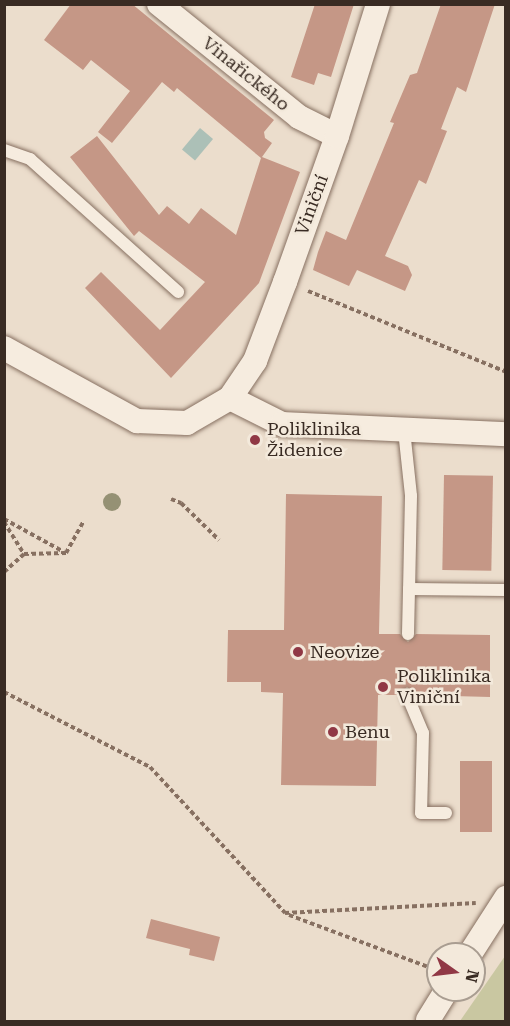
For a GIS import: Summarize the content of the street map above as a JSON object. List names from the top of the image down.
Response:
{
  "streets": {
    "street": ["Vinařického", "Viniční"]
  },
  "crossings": [
    ["Vinařického", "Viniční"]
  ],
  "places": [
    "Poliklinika Židenice",
    "Neovize",
    "Poliklinika Viniční",
    "Benu"
  ],
  "north": "right"
}
